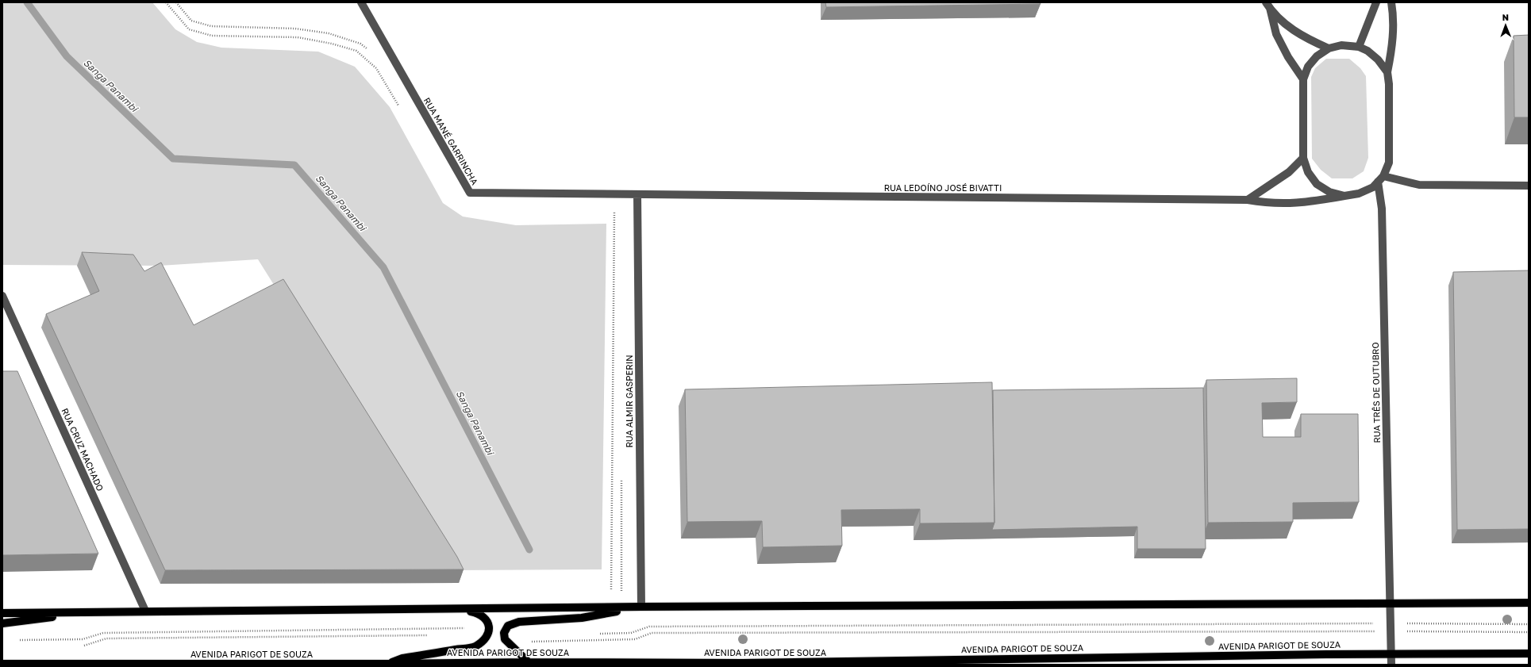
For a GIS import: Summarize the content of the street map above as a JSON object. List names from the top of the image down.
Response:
{
  "streets": {
    "main road": ["AVENIDA PARIGOT DE SOUZA"],
    "street": [
      "RUA MANÉ GARRINCHA",
      "RUA LEDOÍNO JOSÉ BIVATTI",
      "RUA TRÊS DE OUTUBRO",
      "RUA ALMIR GASPERIN",
      "RUA CRUZ MACHADO"
    ]
  },
  "crossings": [
    ["RUA MANÉ GARRINCHA", "RUA LEDOÍNO JOSÉ BIVATTI"],
    ["RUA MANÉ GARRINCHA", "RUA ALMIR GASPERIN"],
    ["RUA LEDOÍNO JOSÉ BIVATTI", "RUA TRÊS DE OUTUBRO"],
    ["RUA LEDOÍNO JOSÉ BIVATTI", "RUA ALMIR GASPERIN"],
    ["RUA TRÊS DE OUTUBRO", "AVENIDA PARIGOT DE SOUZA"]
  ],
  "water": ["Sanga Panambi"],
  "north": "top"
}
